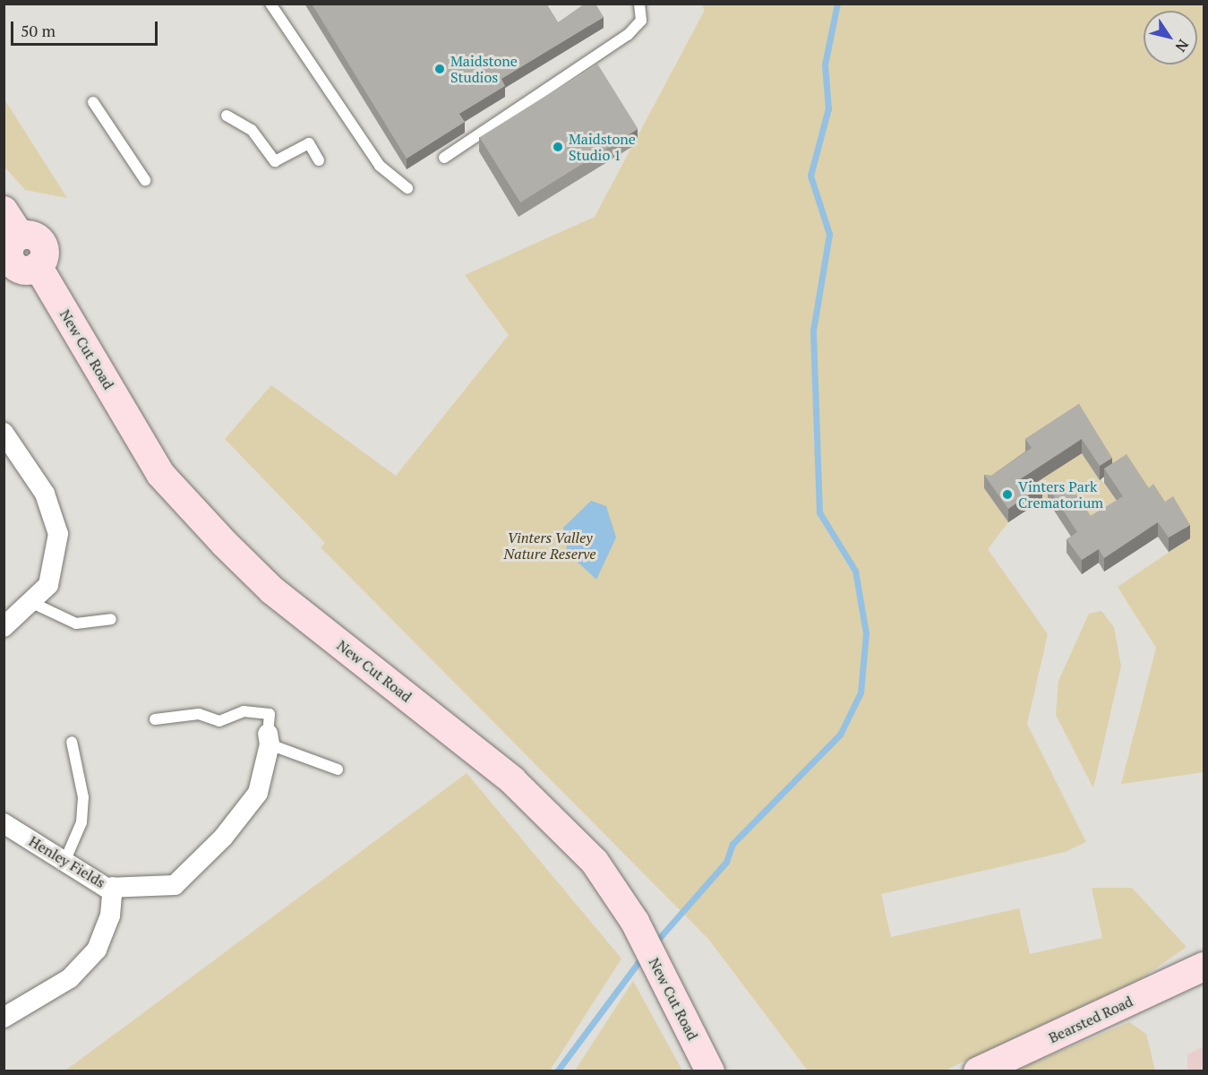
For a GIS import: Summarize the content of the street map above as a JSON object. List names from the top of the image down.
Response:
{
  "streets": {
    "street": ["New Cut Road", "Henley Fields", "Bearsted Road"]
  },
  "parks": ["Vinters Valley Nature Reserve"],
  "places": ["Maidstone Studios", "Maidstone Studio 1", "Vinters Park Crematorium"],
  "scale_bar": "50 m",
  "north": "bottom right"
}
